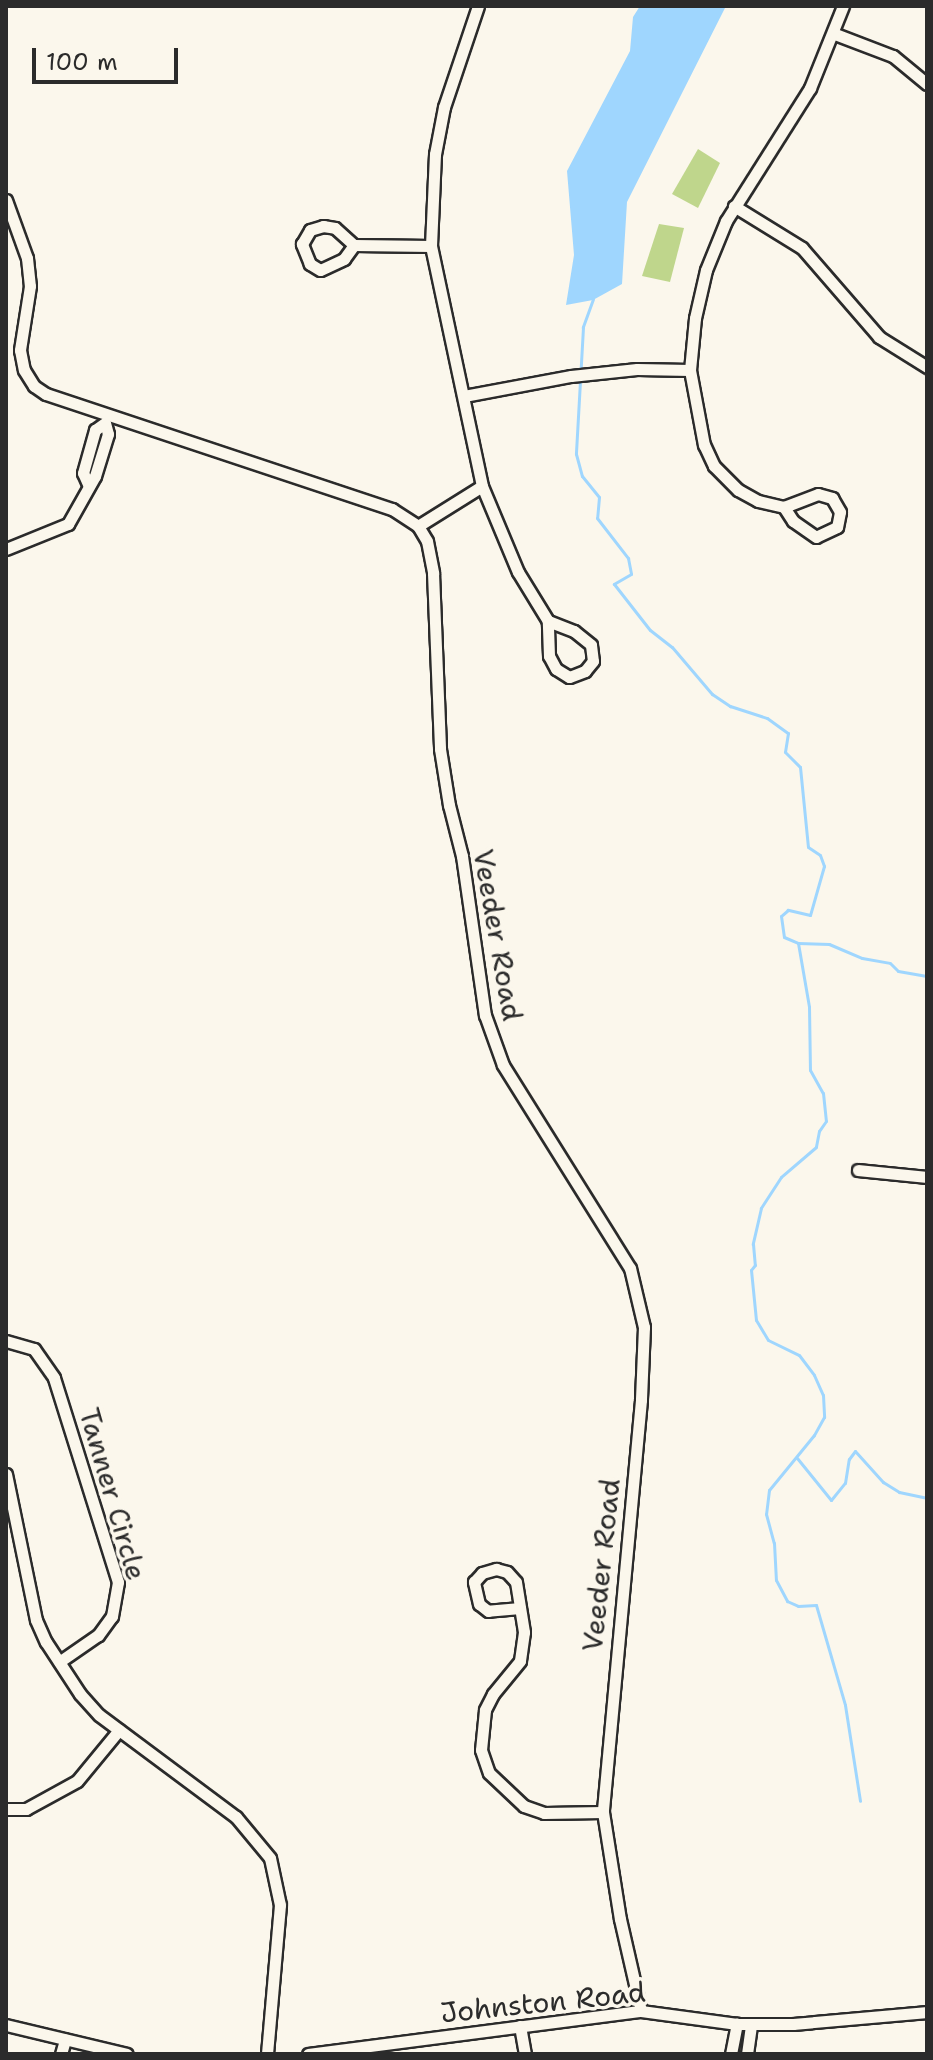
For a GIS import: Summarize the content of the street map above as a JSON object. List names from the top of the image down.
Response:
{
  "streets": {
    "street": ["Veeder Road", "Tanner Circle", "Johnston Road"]
  },
  "crossings": [
    ["Veeder Road", "Johnston Road"]
  ],
  "scale_bar": "100 m"
}
